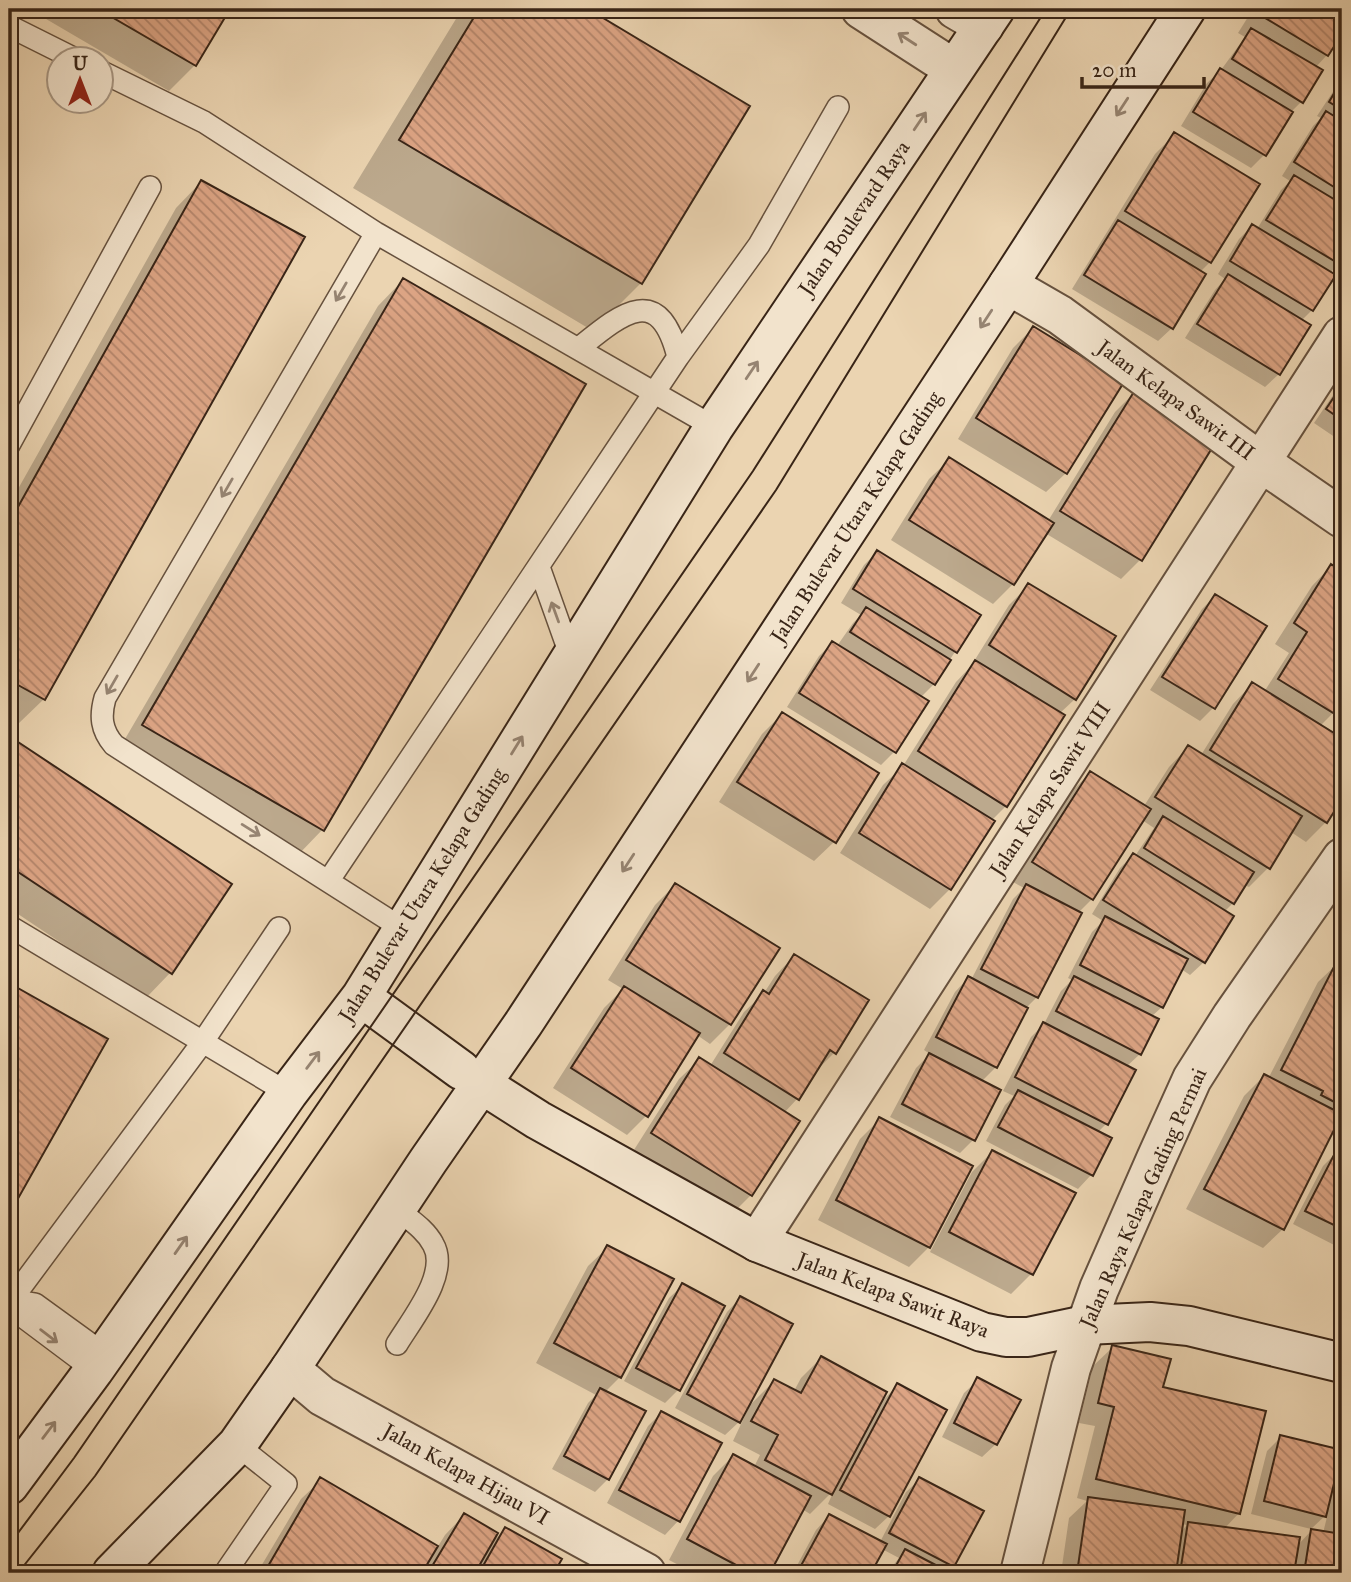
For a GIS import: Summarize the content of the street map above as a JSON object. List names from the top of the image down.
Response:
{
  "streets": {
    "main road": [
      "Jalan Boulevard Raya",
      "Jalan Kelapa Sawit III",
      "Jalan Bulevar Utara Kelapa Gading",
      "Jalan Kelapa Sawit VIII",
      "Jalan Raya Kelapa Gading Permai",
      "Jalan Kelapa Sawit Raya",
      "Jalan Kelapa Hijau VI"
    ]
  },
  "crossings": [
    ["Jalan Boulevard Raya", "Jalan Bulevar Utara Kelapa Gading"],
    ["Jalan Kelapa Sawit III", "Jalan Bulevar Utara Kelapa Gading"],
    ["Jalan Kelapa Sawit III", "Jalan Kelapa Sawit VIII"],
    ["Jalan Bulevar Utara Kelapa Gading", "Jalan Kelapa Sawit Raya"],
    ["Jalan Bulevar Utara Kelapa Gading", "Jalan Kelapa Hijau VI"],
    ["Jalan Kelapa Sawit VIII", "Jalan Kelapa Sawit Raya"],
    ["Jalan Raya Kelapa Gading Permai", "Jalan Kelapa Sawit Raya"]
  ],
  "one_way": ["Jalan Boulevard Raya"],
  "scale_bar": "20 m",
  "north": "top"
}
